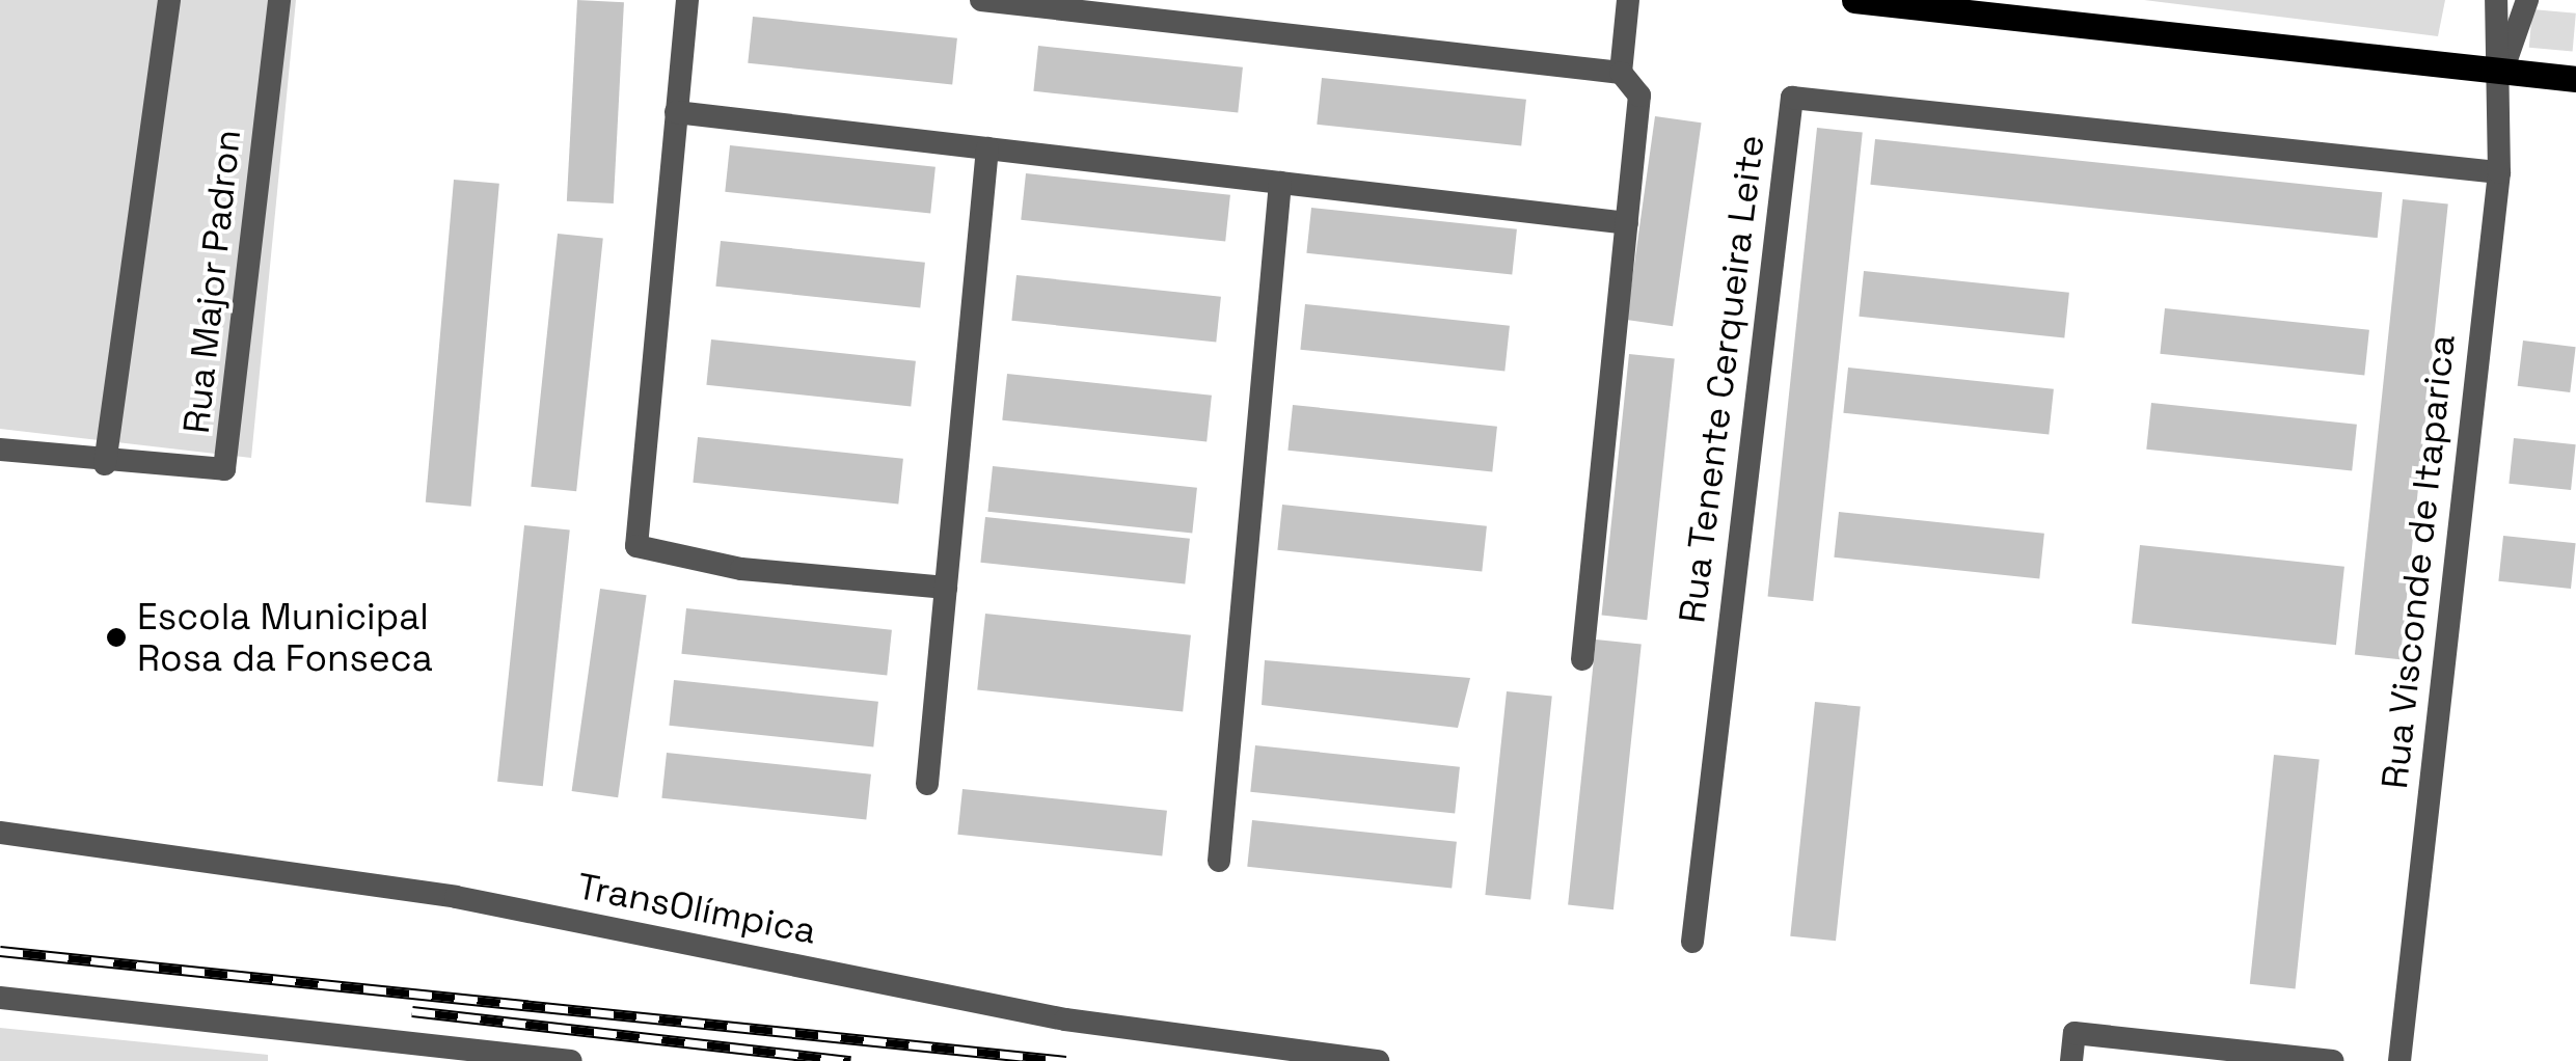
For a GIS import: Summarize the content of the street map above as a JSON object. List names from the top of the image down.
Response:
{
  "streets": {
    "street": [
      "Rua Major Padron",
      "Rua Tenente Cerqueira Leite",
      "Rua Visconde de Itaparica",
      "TransOlímpica"
    ]
  },
  "crossings": [
    ["Rua Tenente Cerqueira Leite", "Rua Visconde de Itaparica"]
  ],
  "places": ["Escola Municipal Rosa da Fonseca"]
}
